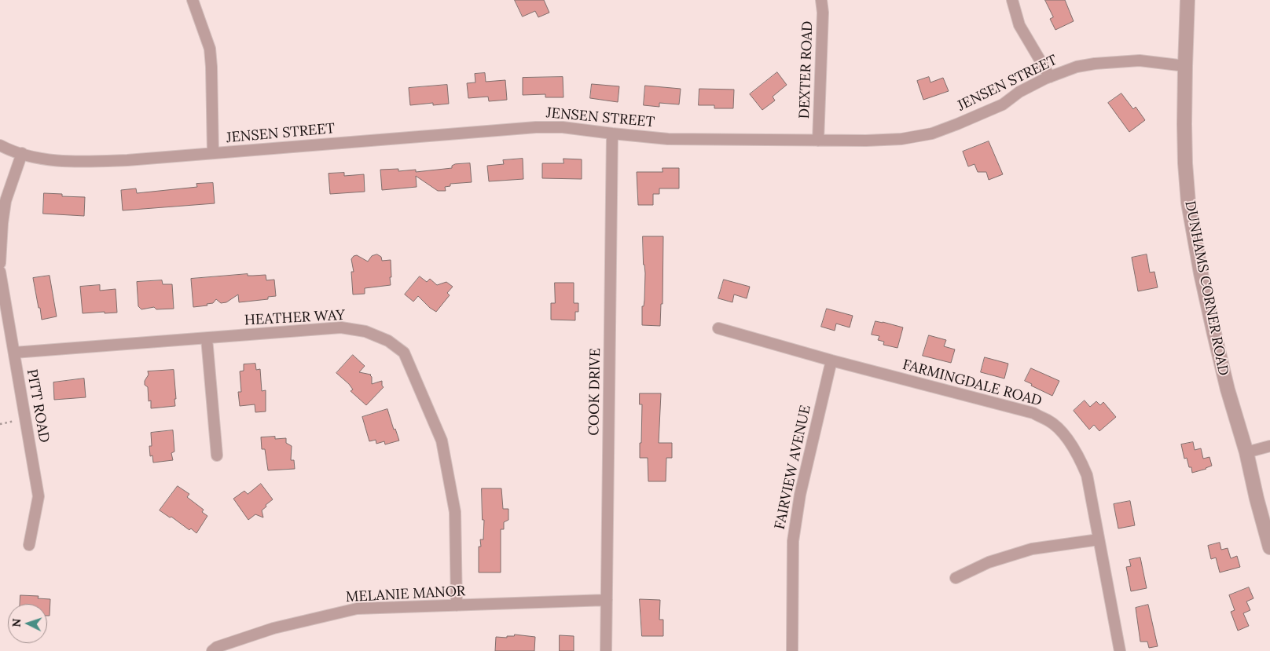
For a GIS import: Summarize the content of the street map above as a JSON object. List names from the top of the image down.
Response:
{
  "streets": {
    "street": [
      "DEXTER ROAD",
      "JENSEN STREET",
      "DUNHAMS CORNER ROAD",
      "HEATHER WAY",
      "FARMINGDALE ROAD",
      "COOK DRIVE",
      "PITT ROAD",
      "FAIRVIEW AVENUE",
      "MELANIE MANOR"
    ]
  },
  "crossings": [
    ["DEXTER ROAD", "JENSEN STREET"],
    ["JENSEN STREET", "DUNHAMS CORNER ROAD"],
    ["JENSEN STREET", "COOK DRIVE"],
    ["HEATHER WAY", "PITT ROAD"],
    ["HEATHER WAY", "MELANIE MANOR"],
    ["FARMINGDALE ROAD", "FAIRVIEW AVENUE"],
    ["COOK DRIVE", "MELANIE MANOR"]
  ],
  "north": "left"
}
